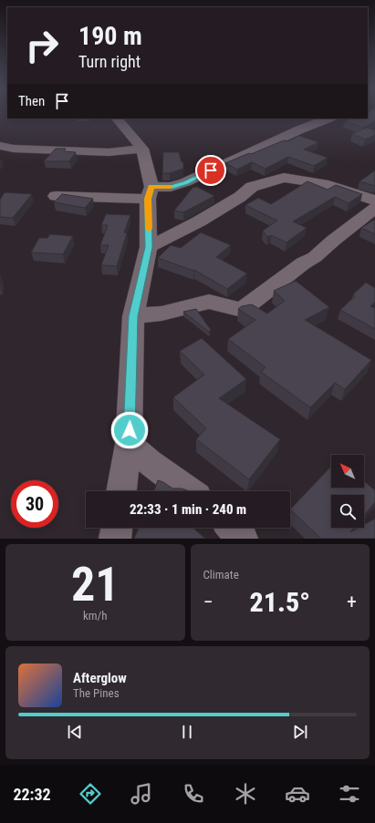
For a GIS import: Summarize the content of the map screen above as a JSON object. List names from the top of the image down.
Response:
{
  "north": "top left",
  "page": {
    "turn": ["190 m", "Turn right"],
    "then": "Then",
    "limit": "30",
    "trip": "22:33 · 1 min · 240 m",
    "tile": [
      ["21", "km/h"],
      "Climate"
    ],
    "heat": ["−", "21.5°", "+"],
    "song": ["Afterglow", "The Pines"],
    "tabs": "22:32"
  }
}
